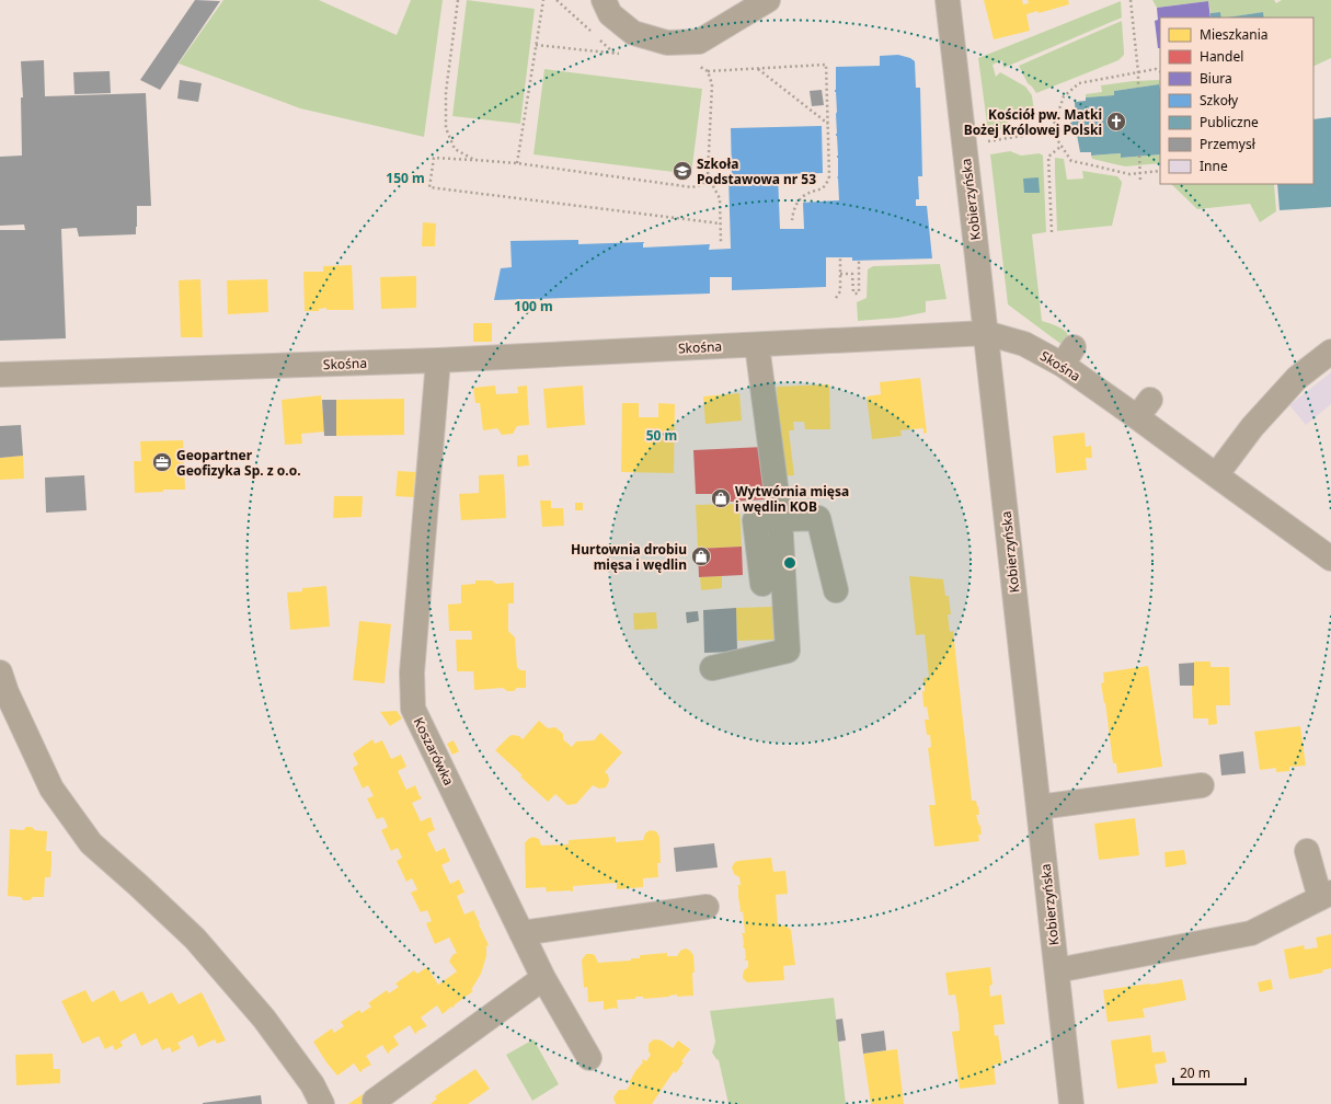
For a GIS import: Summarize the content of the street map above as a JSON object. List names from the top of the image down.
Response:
{
  "streets": {
    "street": ["Kobierzyńska", "Skośna", "Koszarówka"]
  },
  "crossings": [
    ["Kobierzyńska", "Skośna"],
    ["Skośna", "Koszarówka"]
  ],
  "places": {
    "church": ["Kościół pw. Matki Bożej Królowej Polski"],
    "school or university": ["Szkoła Podstawowa nr 53"],
    "office": ["Geopartner Geofizyka Sp. z o.o."],
    "shop": ["Wytwórnia mięsa i wędlin KOB", "Hurtownia drobiu mięsa i wędlin"]
  },
  "legend": [
    "Mieszkania",
    "Handel",
    "Biura",
    "Szkoły",
    "Publiczne",
    "Przemysł",
    "Inne"
  ],
  "scale_bar": "20 m",
  "rings": ["150 m", "100 m", "50 m"]
}
